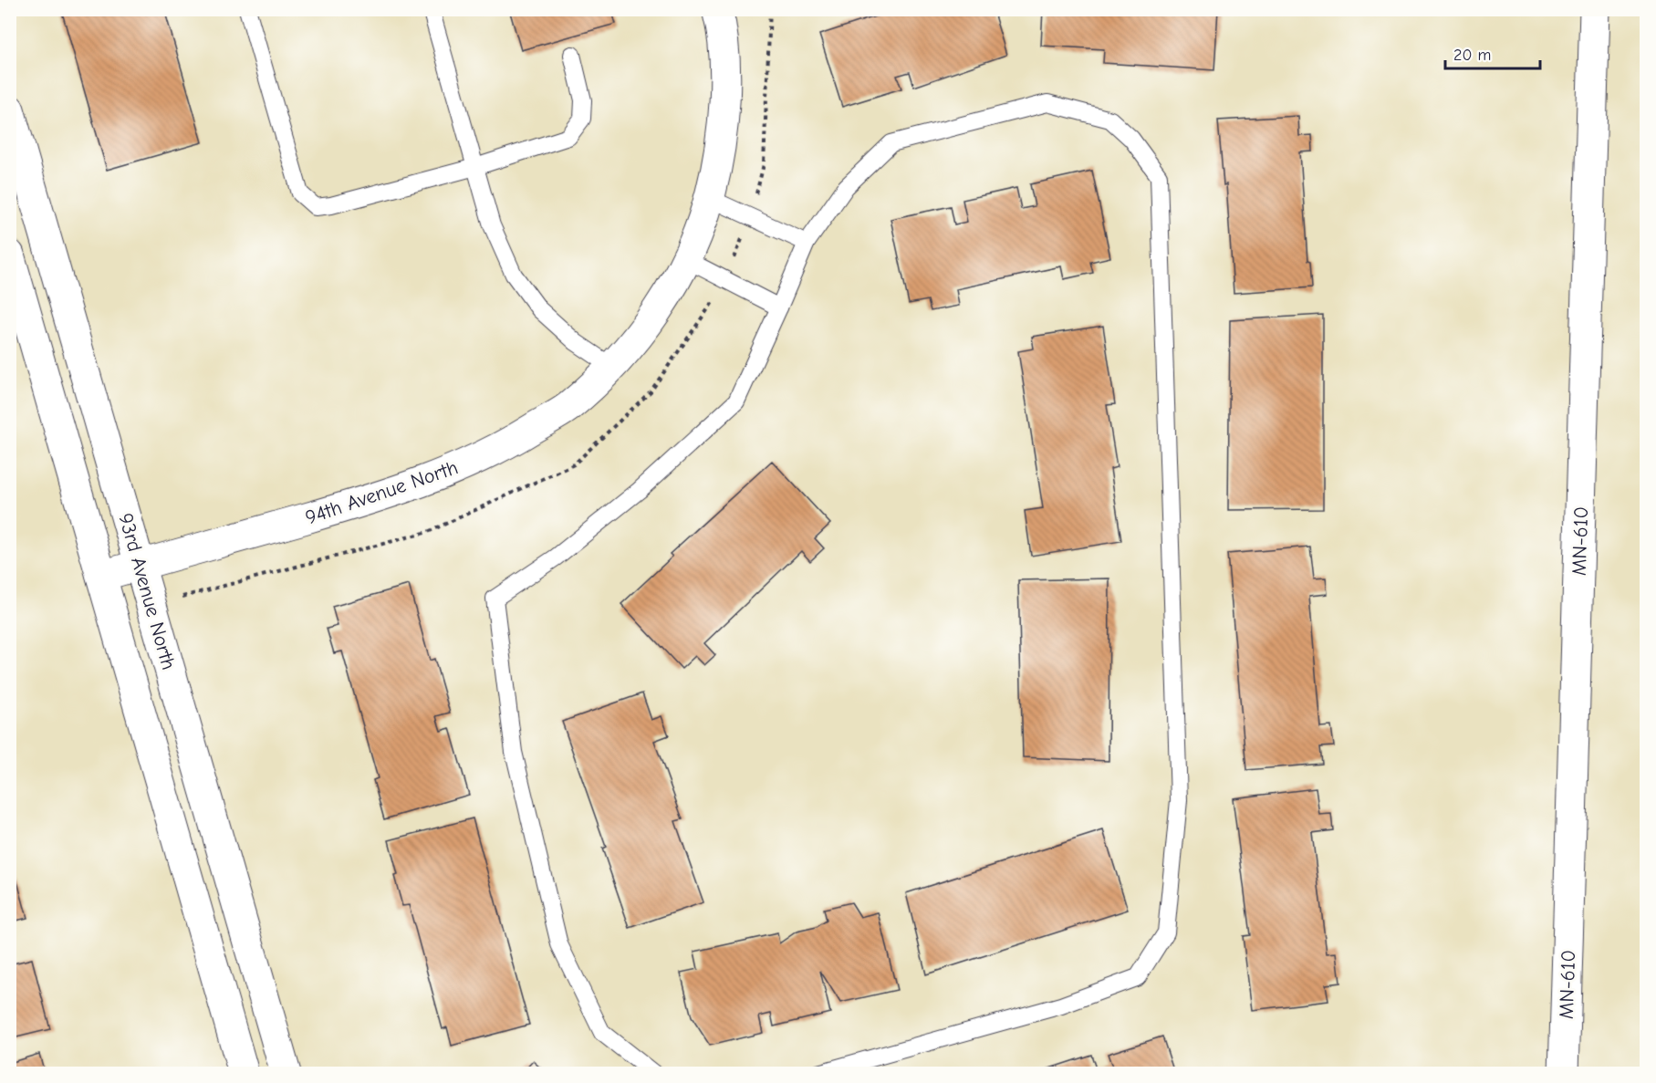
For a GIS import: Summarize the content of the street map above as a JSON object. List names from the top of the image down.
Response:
{
  "streets": {
    "main road": ["94th Avenue North", "MN-610", "93rd Avenue North"]
  },
  "crossings": [
    ["94th Avenue North", "93rd Avenue North"]
  ],
  "scale_bar": "20 m"
}
